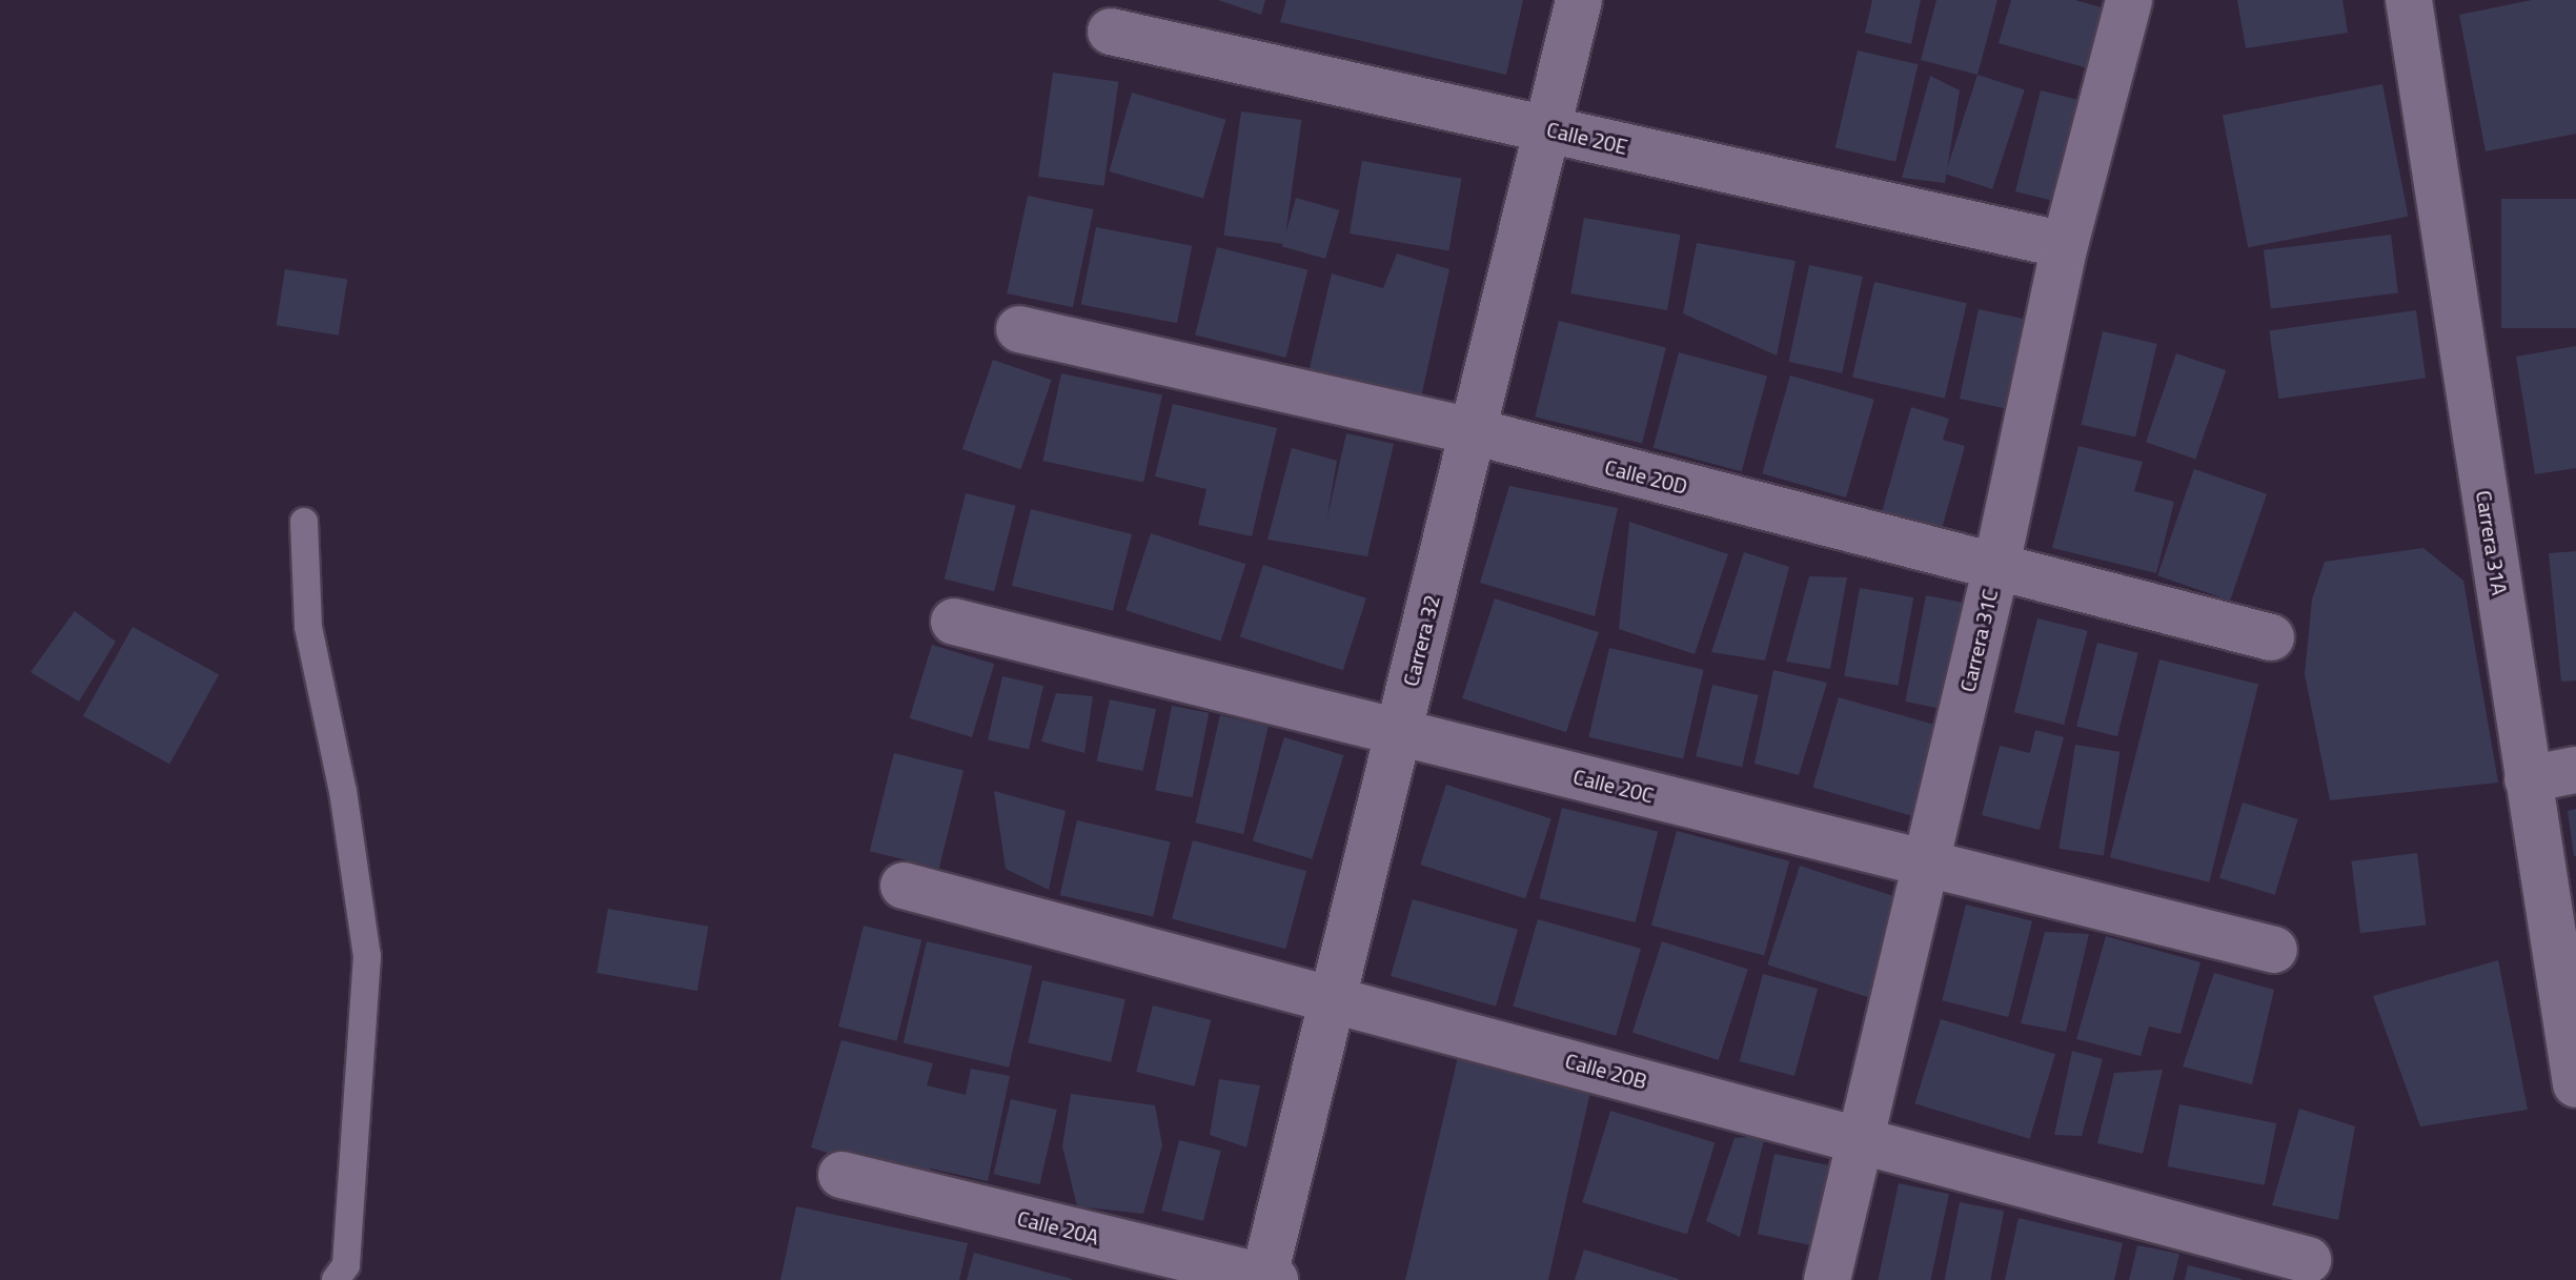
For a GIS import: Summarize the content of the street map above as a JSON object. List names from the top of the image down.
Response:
{
  "streets": {
    "street": [
      "Calle 20E",
      "Calle 20D",
      "Carrera 31A",
      "Carrera 32",
      "Carrera 31C",
      "Calle 20C",
      "Calle 20B",
      "Calle 20A"
    ]
  },
  "crossings": [
    ["Calle 20E", "Carrera 32"],
    ["Calle 20E", "Carrera 31C"],
    ["Calle 20D", "Carrera 32"],
    ["Calle 20D", "Carrera 31C"],
    ["Carrera 32", "Calle 20C"],
    ["Carrera 32", "Calle 20B"],
    ["Carrera 32", "Calle 20A"],
    ["Carrera 31C", "Calle 20C"],
    ["Carrera 31C", "Calle 20B"]
  ]
}
